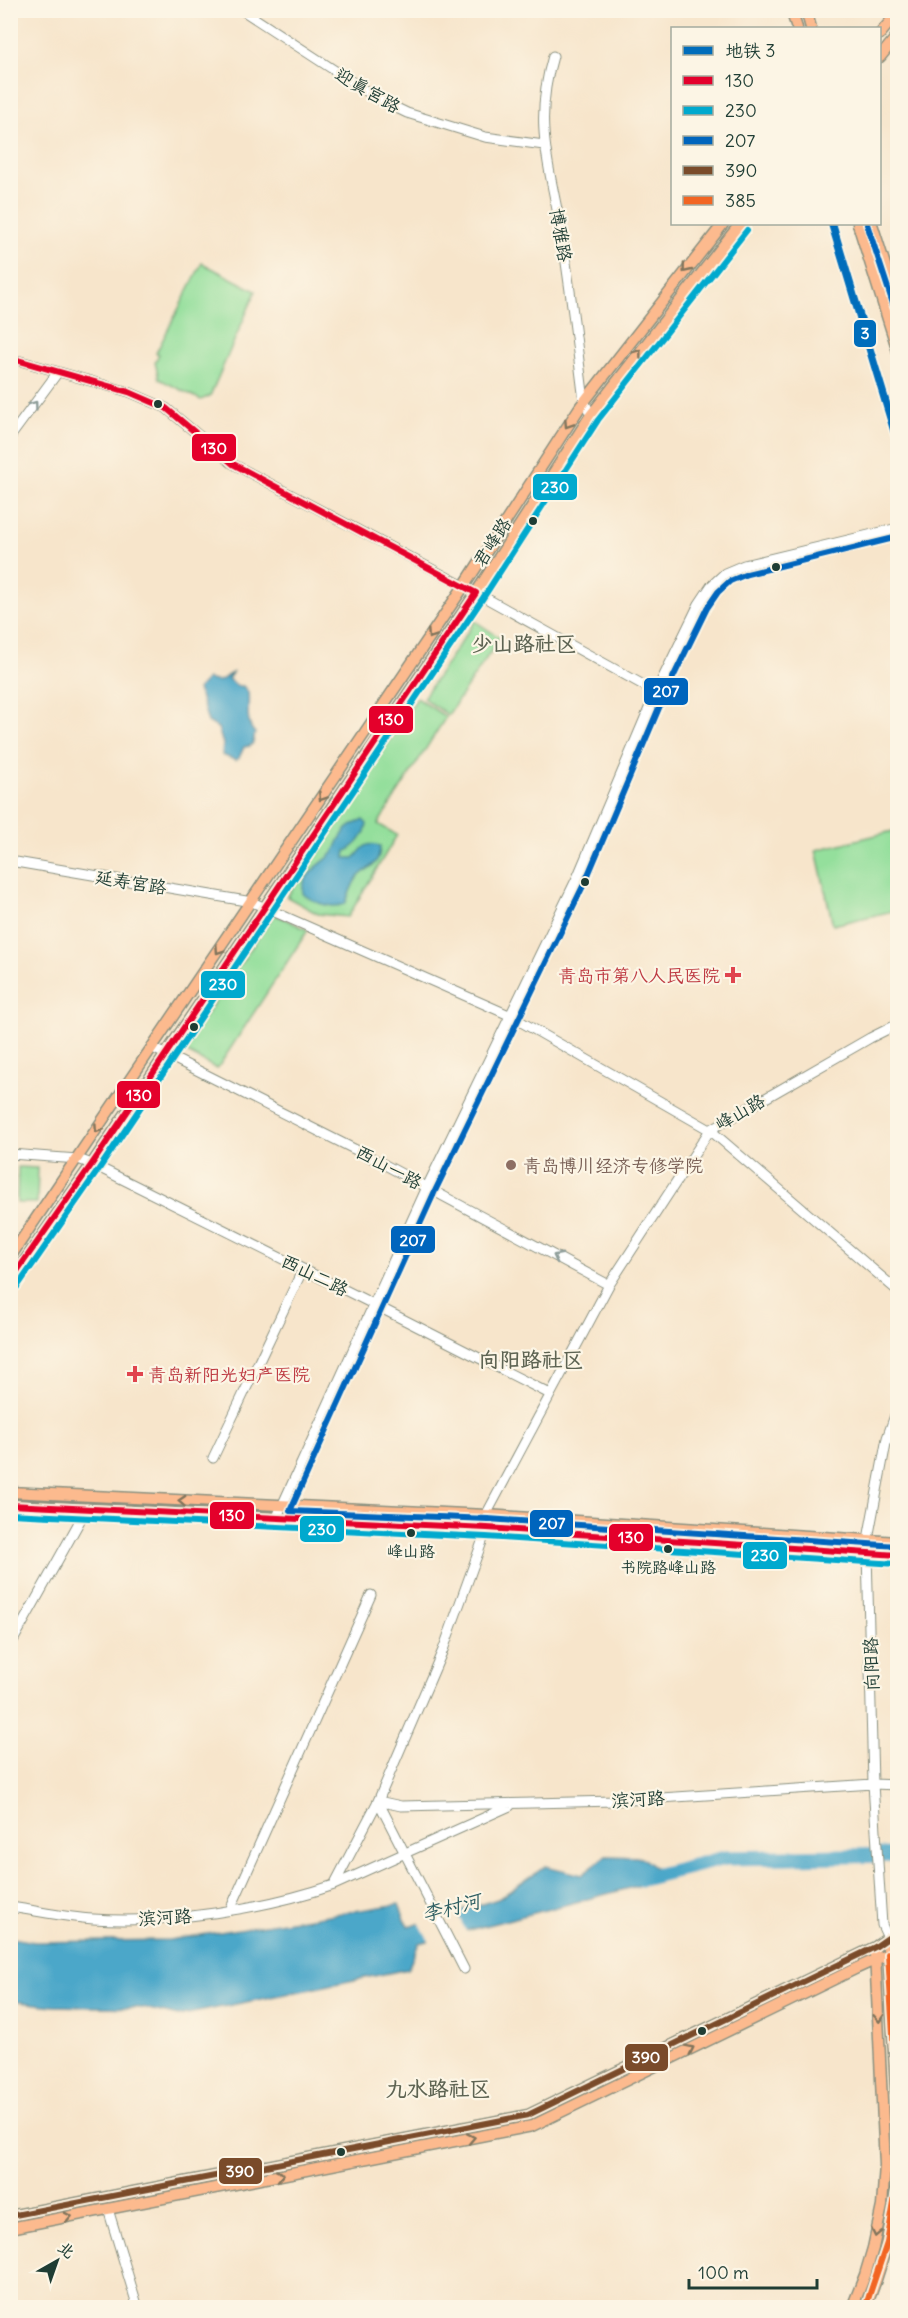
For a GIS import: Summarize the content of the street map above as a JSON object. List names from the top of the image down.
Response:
{
  "streets": {
    "main road": ["君峰路", "向阳路"],
    "street": [
      "迎真宫路",
      "博雅路",
      "延寿宫路",
      "峰山路",
      "西山一路",
      "西山二路",
      "滨河路"
    ]
  },
  "crossings": [
    ["迎真宫路", "博雅路"],
    ["博雅路", "君峰路"],
    ["君峰路", "延寿宫路"],
    ["君峰路", "西山一路"],
    ["君峰路", "西山二路"],
    ["延寿宫路", "峰山路"],
    ["峰山路", "西山一路"],
    ["峰山路", "西山二路"],
    ["向阳路", "滨河路"]
  ],
  "one_way": ["西山一路"],
  "districts": ["少山路社区", "向阳路社区", "九水路社区"],
  "water": ["李村河"],
  "places": {
    "health": ["青岛市第八人民医院", "青岛新阳光妇产医院"],
    "other": ["青岛博川经济专修学院", "峰山路", "书院路峰山路"]
  },
  "lines": [
    "metro line 3",
    "transit line 207",
    "transit line 230",
    "transit line 130",
    "transit line 390",
    "transit line 385"
  ],
  "legend": [
    "地铁 3",
    "130",
    "230",
    "207",
    "390",
    "385"
  ],
  "scale_bar": "100 m",
  "north": "top right"
}
